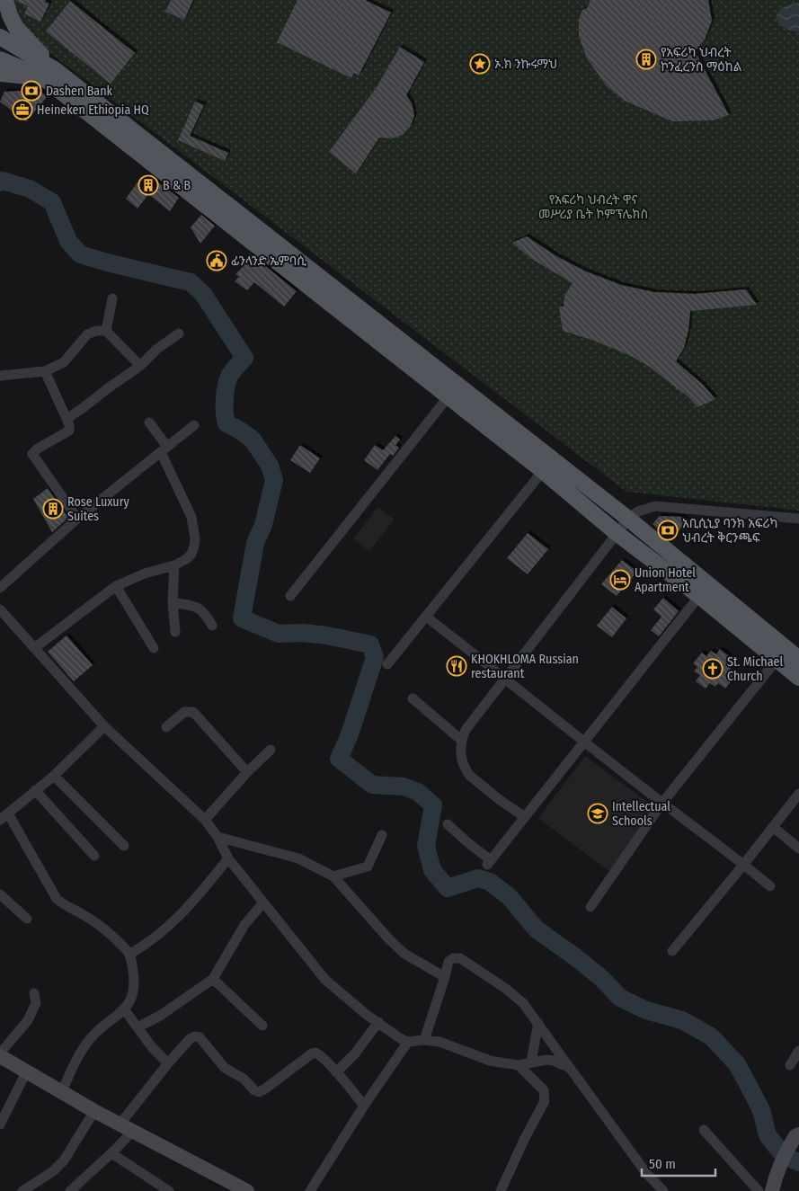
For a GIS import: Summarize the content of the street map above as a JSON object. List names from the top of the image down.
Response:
{
  "parks": ["የአፍሪካ ህብረት ዋና መሥሪያ ቤት ኮምፕሌክስ"],
  "places": {
    "building": ["የአፍሪካ ህብረት ኮንፈረንስ ማዕከል", "B & B", "Rose Luxury Suites"],
    "place": ["ኦ.ክ ንኩሩማህ"],
    "bank": ["Dashen Bank", "አቢሲኒያ ባንክ አፍሪካ ህብረት ቅርንጫፍ"],
    "office": ["Heineken Ethiopia HQ"],
    "public building": ["ፊንላንድ ኤምባሲ"],
    "hotel": ["Union Hotel Apartment"],
    "restaurant": ["KHOKHLOMA Russian restaurant"],
    "church": ["St. Michael Church"],
    "school or university": ["Intellectual Schools"]
  },
  "scale_bar": "50 m"
}
